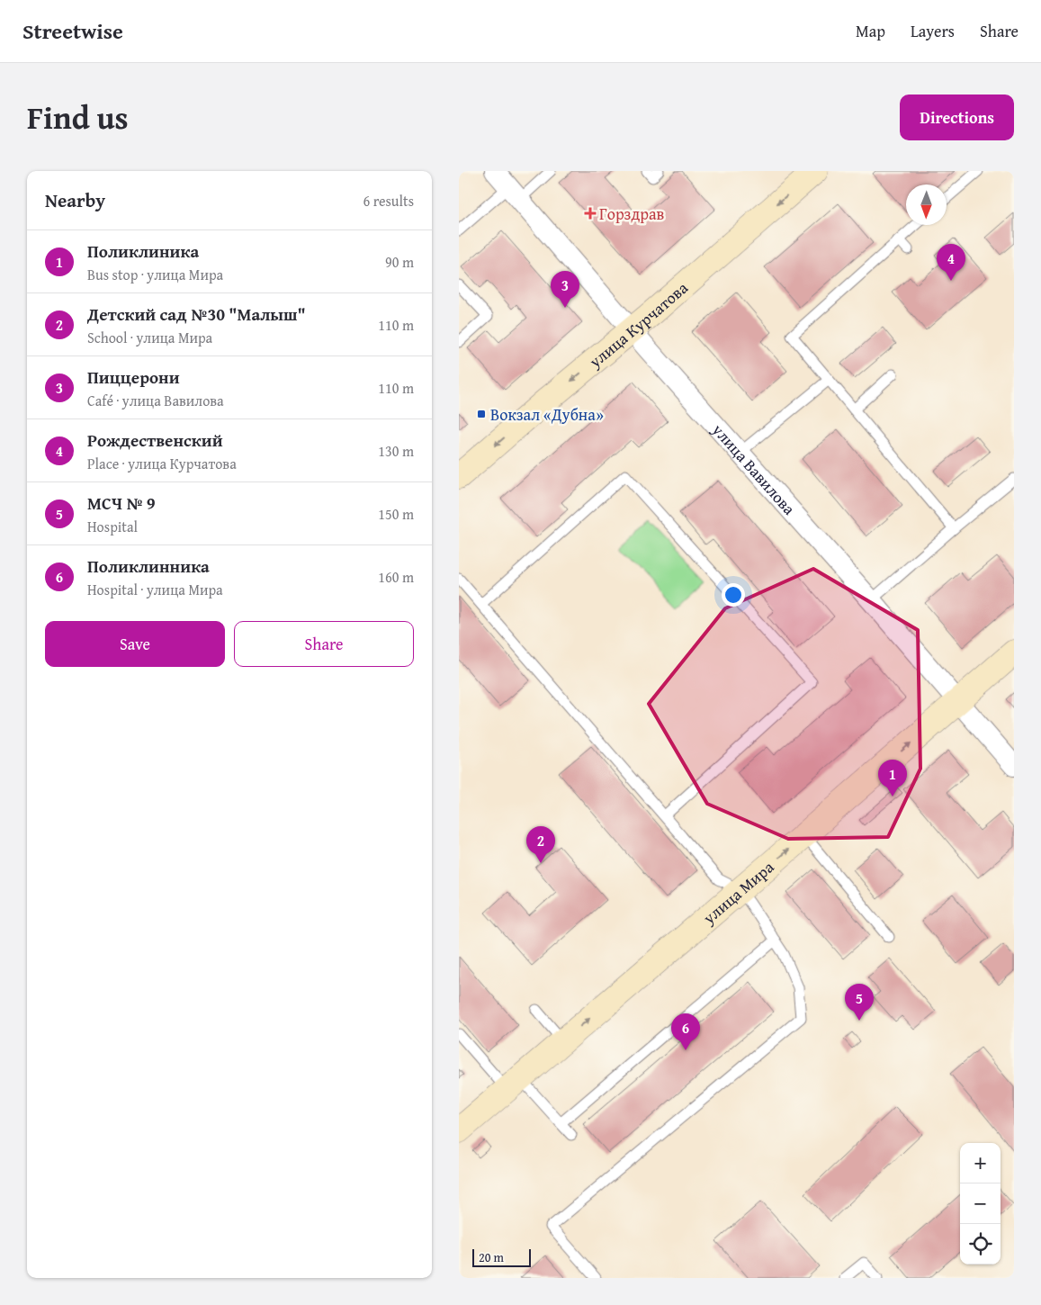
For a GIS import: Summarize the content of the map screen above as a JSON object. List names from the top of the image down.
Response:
{
  "streets": {
    "main road": ["улица Курчатова", "улица Мира"],
    "street": ["улица Вавилова"]
  },
  "crossings": [
    ["улица Курчатова", "улица Вавилова"],
    ["улица Вавилова", "улица Мира"]
  ],
  "one_way": ["улица Курчатова", "улица Мира"],
  "places": {
    "health": ["Горздрав"],
    "transit": ["Вокзал «Дубна»"]
  },
  "scale_bar": "20 m",
  "north": "bottom",
  "page": {
    "header": "Streetwise",
    "nav": ["Map", "Layers", "Share"],
    "title": "Find us",
    "buttons": [
      "Directions",
      ["Save", "Share"]
    ],
    "heading": ["Nearby", "6 results"],
    "list": [
      {
        "mark": "1",
        "name": "Поликлиника",
        "note": "Bus stop · улица Мира",
        "value": "90 m"
      },
      {
        "mark": "2",
        "name": "Детский сад №30 \"Малыш\"",
        "note": "School · улица Мира",
        "value": "110 m"
      },
      {
        "mark": "3",
        "name": "Пиццерони",
        "note": "Café · улица Вавилова",
        "value": "110 m"
      },
      {
        "mark": "4",
        "name": "Рождественский",
        "note": "Place · улица Курчатова",
        "value": "130 m"
      },
      {
        "mark": "5",
        "name": "МСЧ № 9",
        "note": "Hospital",
        "value": "150 m"
      },
      {
        "mark": "6",
        "name": "Поликлинника",
        "note": "Hospital · улица Мира",
        "value": "160 m"
      }
    ],
    "pins": [
      "4",
      "3",
      "1",
      "2",
      "5",
      "6"
    ],
    "map_buttons": ["+", "−"],
    "scale": "20 m"
  }
}
